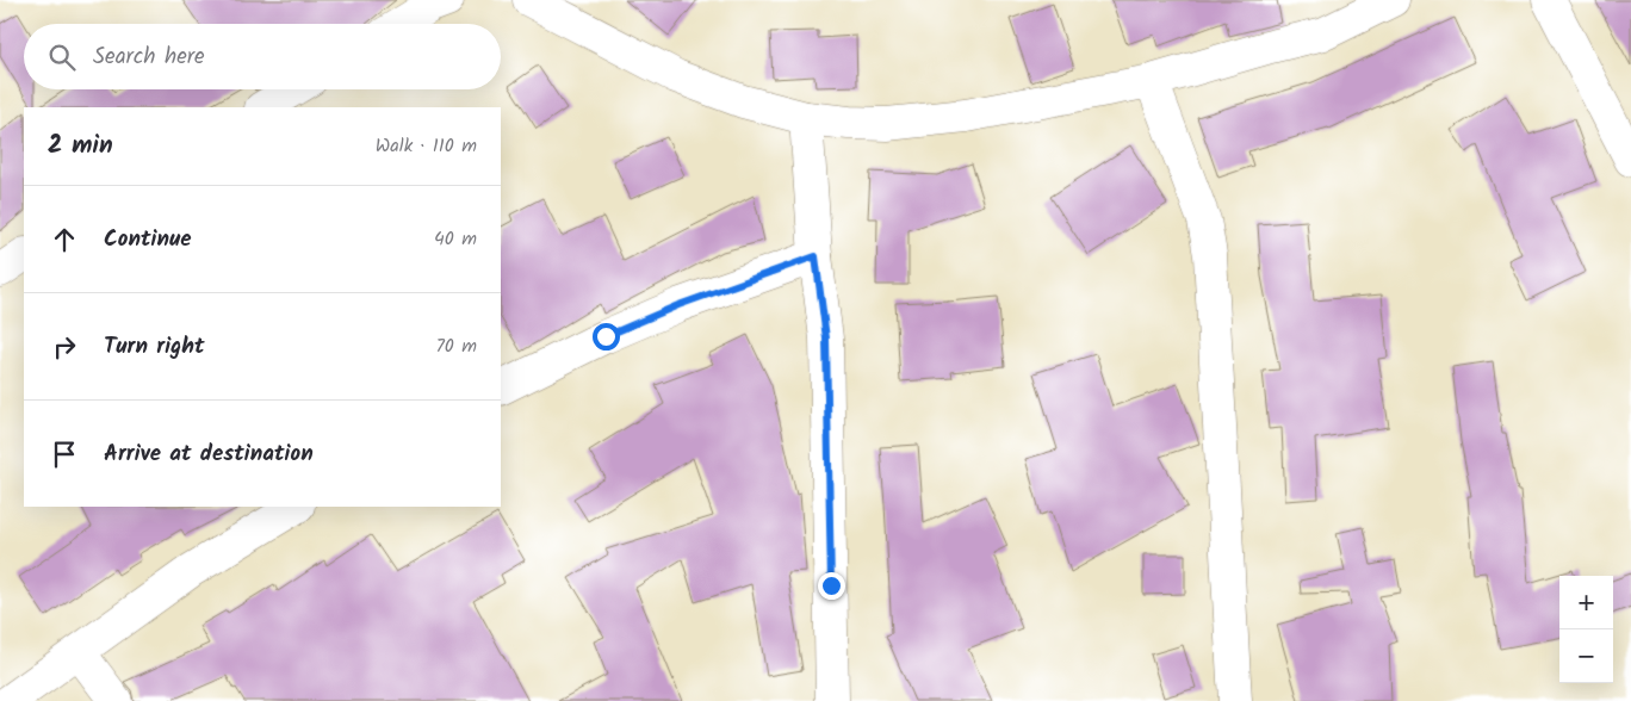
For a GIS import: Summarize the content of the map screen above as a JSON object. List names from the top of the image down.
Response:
{
  "page": {
    "search": "Search here",
    "heading": ["2 min", "Walk · 110 m"],
    "list": [
      ["Continue", "40 m"],
      ["Turn right", "70 m"],
      "Arrive at destination"
    ],
    "map_buttons": ["+", "−"]
  }
}
